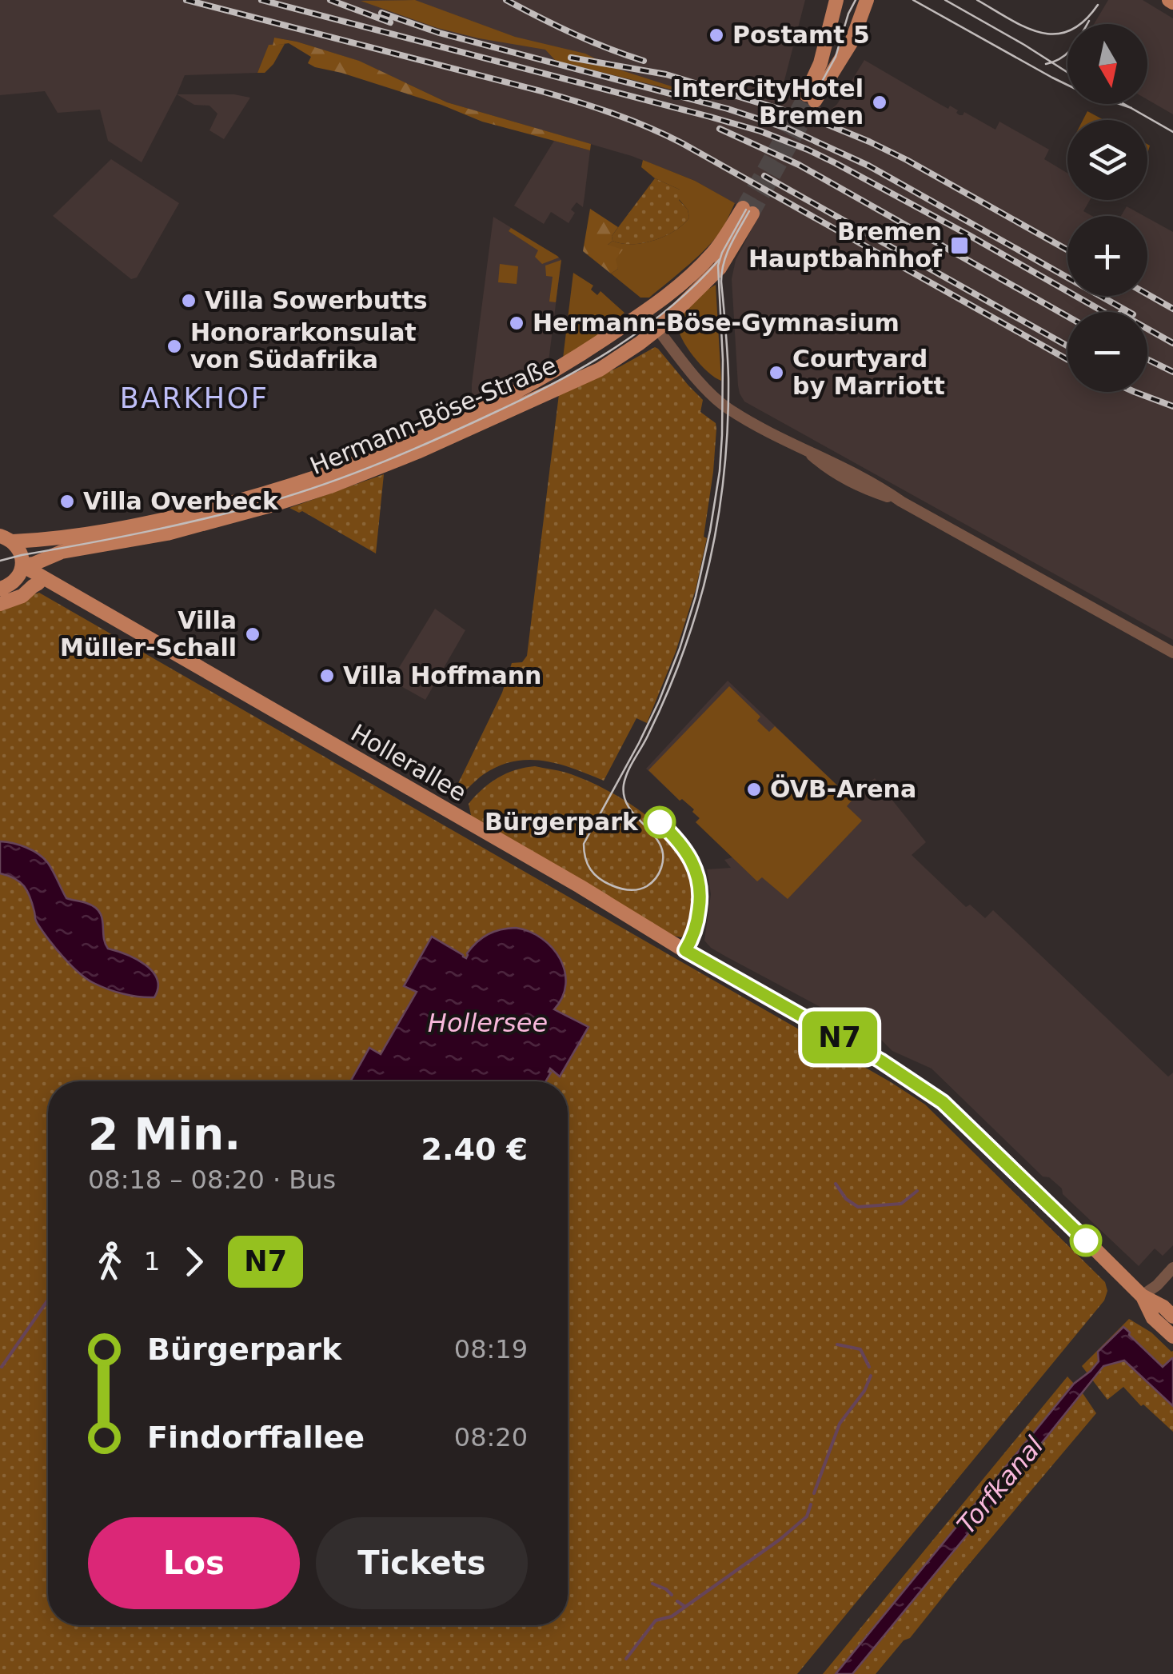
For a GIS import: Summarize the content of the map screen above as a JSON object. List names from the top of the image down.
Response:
{
  "streets": {
    "main road": ["Hermann-Böse-Straße", "Hollerallee"]
  },
  "crossings": [
    ["Hermann-Böse-Straße", "Hollerallee"]
  ],
  "districts": ["BARKHOF"],
  "water": ["Hollersee", "Torfkanal"],
  "places": {
    "other": [
      "Postamt 5",
      "InterCityHotel Bremen",
      "Villa Sowerbutts",
      "Hermann-Böse-Gymnasium",
      "Honorarkonsulat von Südafrika",
      "Courtyard by Marriott",
      "Villa Overbeck",
      "Villa Müller-Schall",
      "Villa Hoffmann",
      "ÖVB-Arena",
      "Bürgerpark"
    ],
    "transit": ["Bremen Hauptbahnhof"]
  },
  "lines": ["bus line N7"],
  "north": "bottom",
  "page": {
    "on_map": "N7",
    "map_buttons": ["+", "−"],
    "heading": ["2 Min.", "08:18 – 08:20 · Bus", "2.40 €"],
    "legs": ["1", "N7"],
    "list": [
      {
        "name": "Bürgerpark",
        "value": "08:19"
      },
      {
        "name": "Findorffallee",
        "value": "08:20"
      }
    ],
    "buttons": ["Los", "Tickets"]
  }
}
